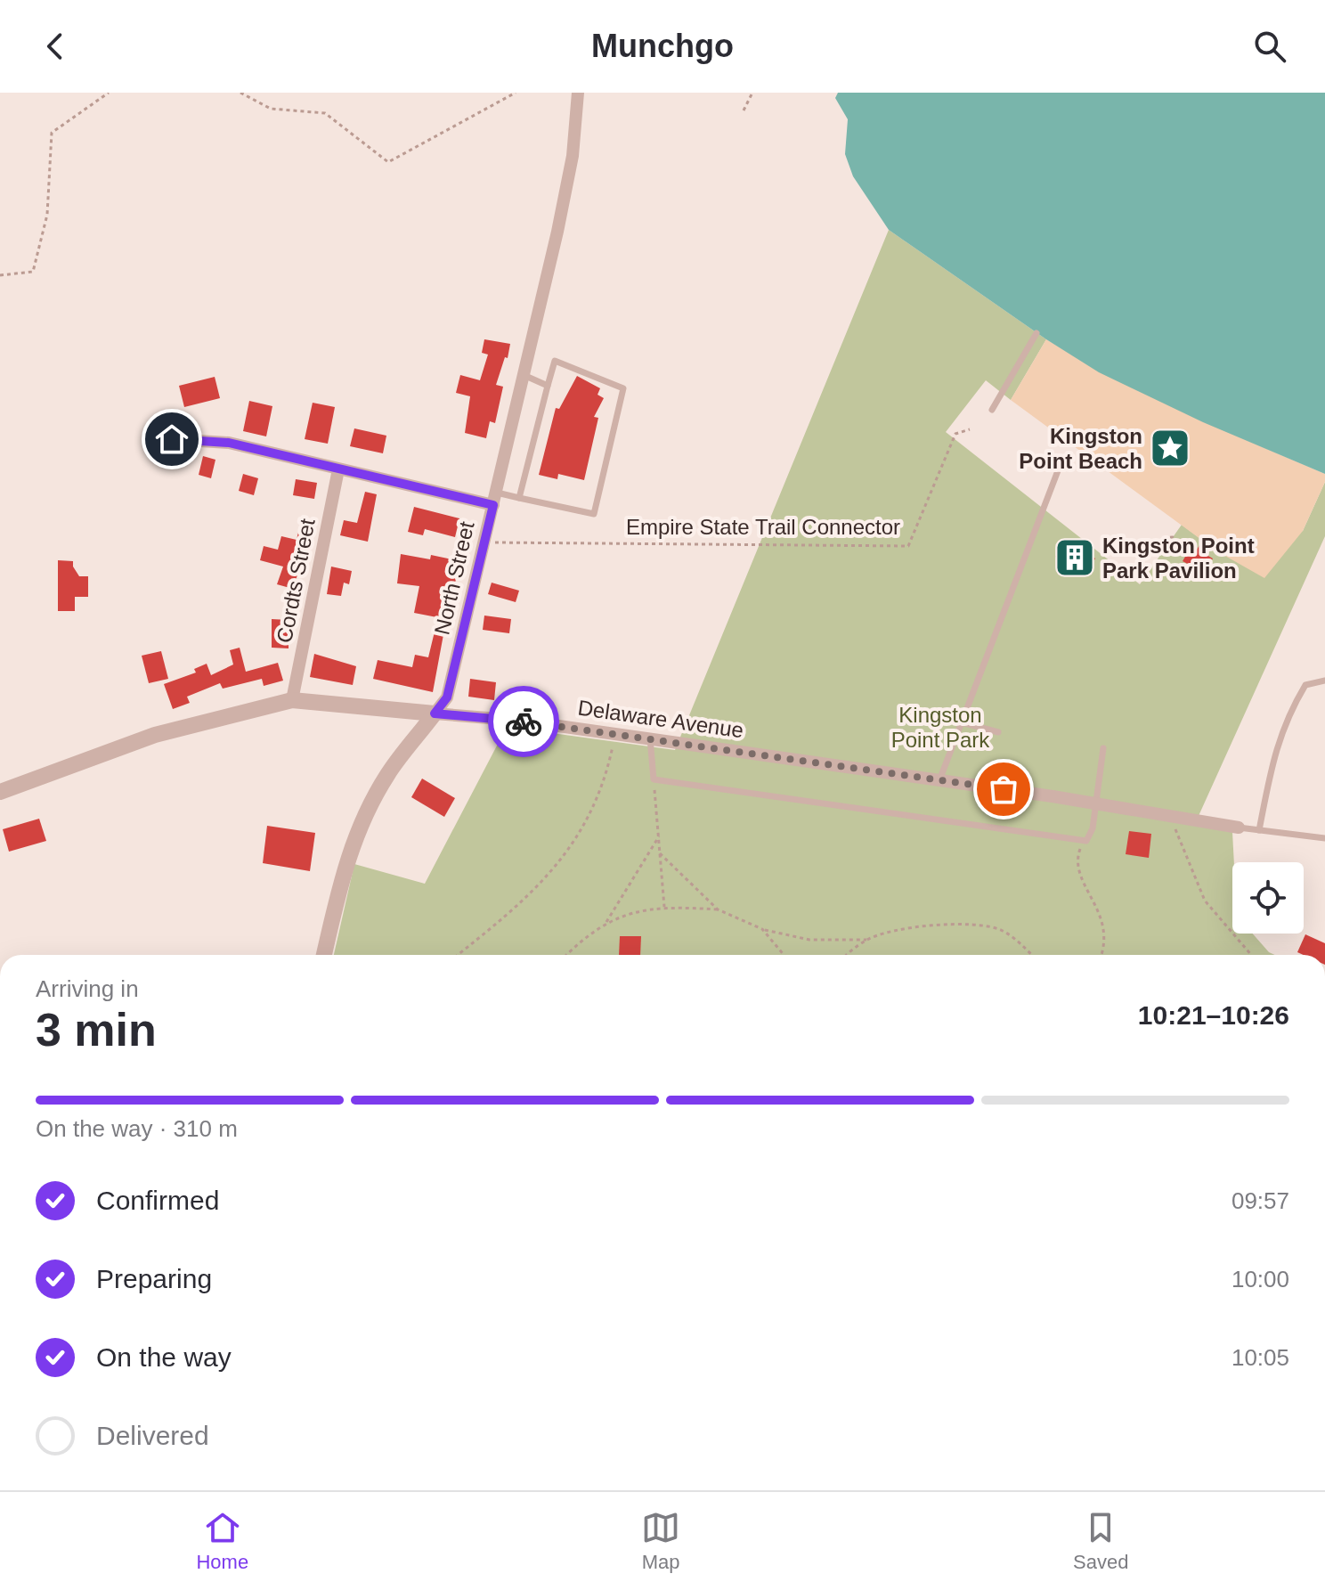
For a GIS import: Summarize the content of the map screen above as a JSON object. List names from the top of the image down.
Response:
{
  "streets": {
    "street": ["North Street", "Cordts Street", "Delaware Avenue"],
    "path": ["Empire State Trail Connector"]
  },
  "crossings": [
    ["Empire State Trail Connector", "North Street"],
    ["North Street", "Delaware Avenue"],
    ["Cordts Street", "Delaware Avenue"]
  ],
  "parks": ["Kingston Point Park"],
  "places": {
    "place": ["Kingston Point Beach"],
    "building": ["Kingston Point Park Pavilion"]
  },
  "page": {
    "header": "Munchgo",
    "heading": ["3 min", "Arriving in", "10:21–10:26"],
    "bar": "On the way · 310 m",
    "list": [
      ["Confirmed", "09:57"],
      ["Preparing", "10:00"],
      ["On the way", "10:05"],
      "Delivered"
    ],
    "tabs": ["Home", "Map", "Saved"]
  }
}
